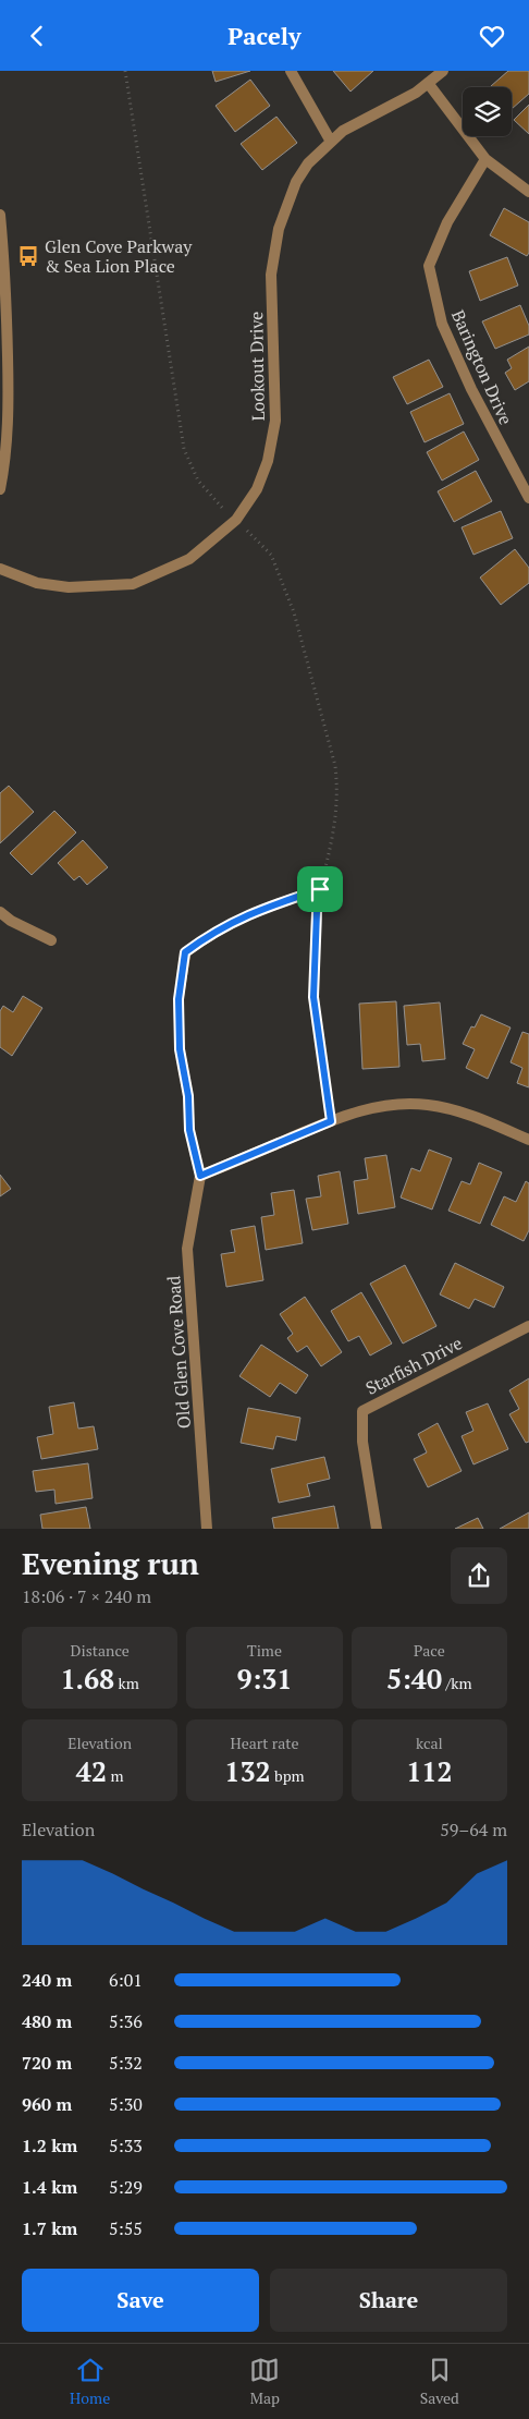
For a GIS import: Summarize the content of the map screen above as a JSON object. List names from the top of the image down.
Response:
{
  "streets": {
    "street": [
      "Lookout Drive",
      "Barington Drive",
      "Old Glen Cove Road",
      "Starfish Drive"
    ]
  },
  "places": {
    "bus stop": ["Glen Cove Parkway & Sea Lion Place"]
  },
  "page": {
    "header": "Pacely",
    "heading": ["Evening run", "18:06 · 7 × 240 m"],
    "stats": [
      ["Distance", "1.68 km"],
      ["Time", "9:31"],
      ["Pace", "5:40 /km"],
      ["Elevation", "42 m"],
      ["Heart rate", "132 bpm"],
      ["kcal", "112"]
    ],
    "chart": ["Elevation", "59–64 m"],
    "list": [
      {
        "name": "240 m",
        "note": "6:01"
      },
      {
        "name": "480 m",
        "note": "5:36"
      },
      {
        "name": "720 m",
        "note": "5:32"
      },
      {
        "name": "960 m",
        "note": "5:30"
      },
      {
        "name": "1.2 km",
        "note": "5:33"
      },
      {
        "name": "1.4 km",
        "note": "5:29"
      },
      {
        "name": "1.7 km",
        "note": "5:55"
      }
    ],
    "buttons": ["Save", "Share"],
    "tabs": ["Home", "Map", "Saved"]
  }
}
